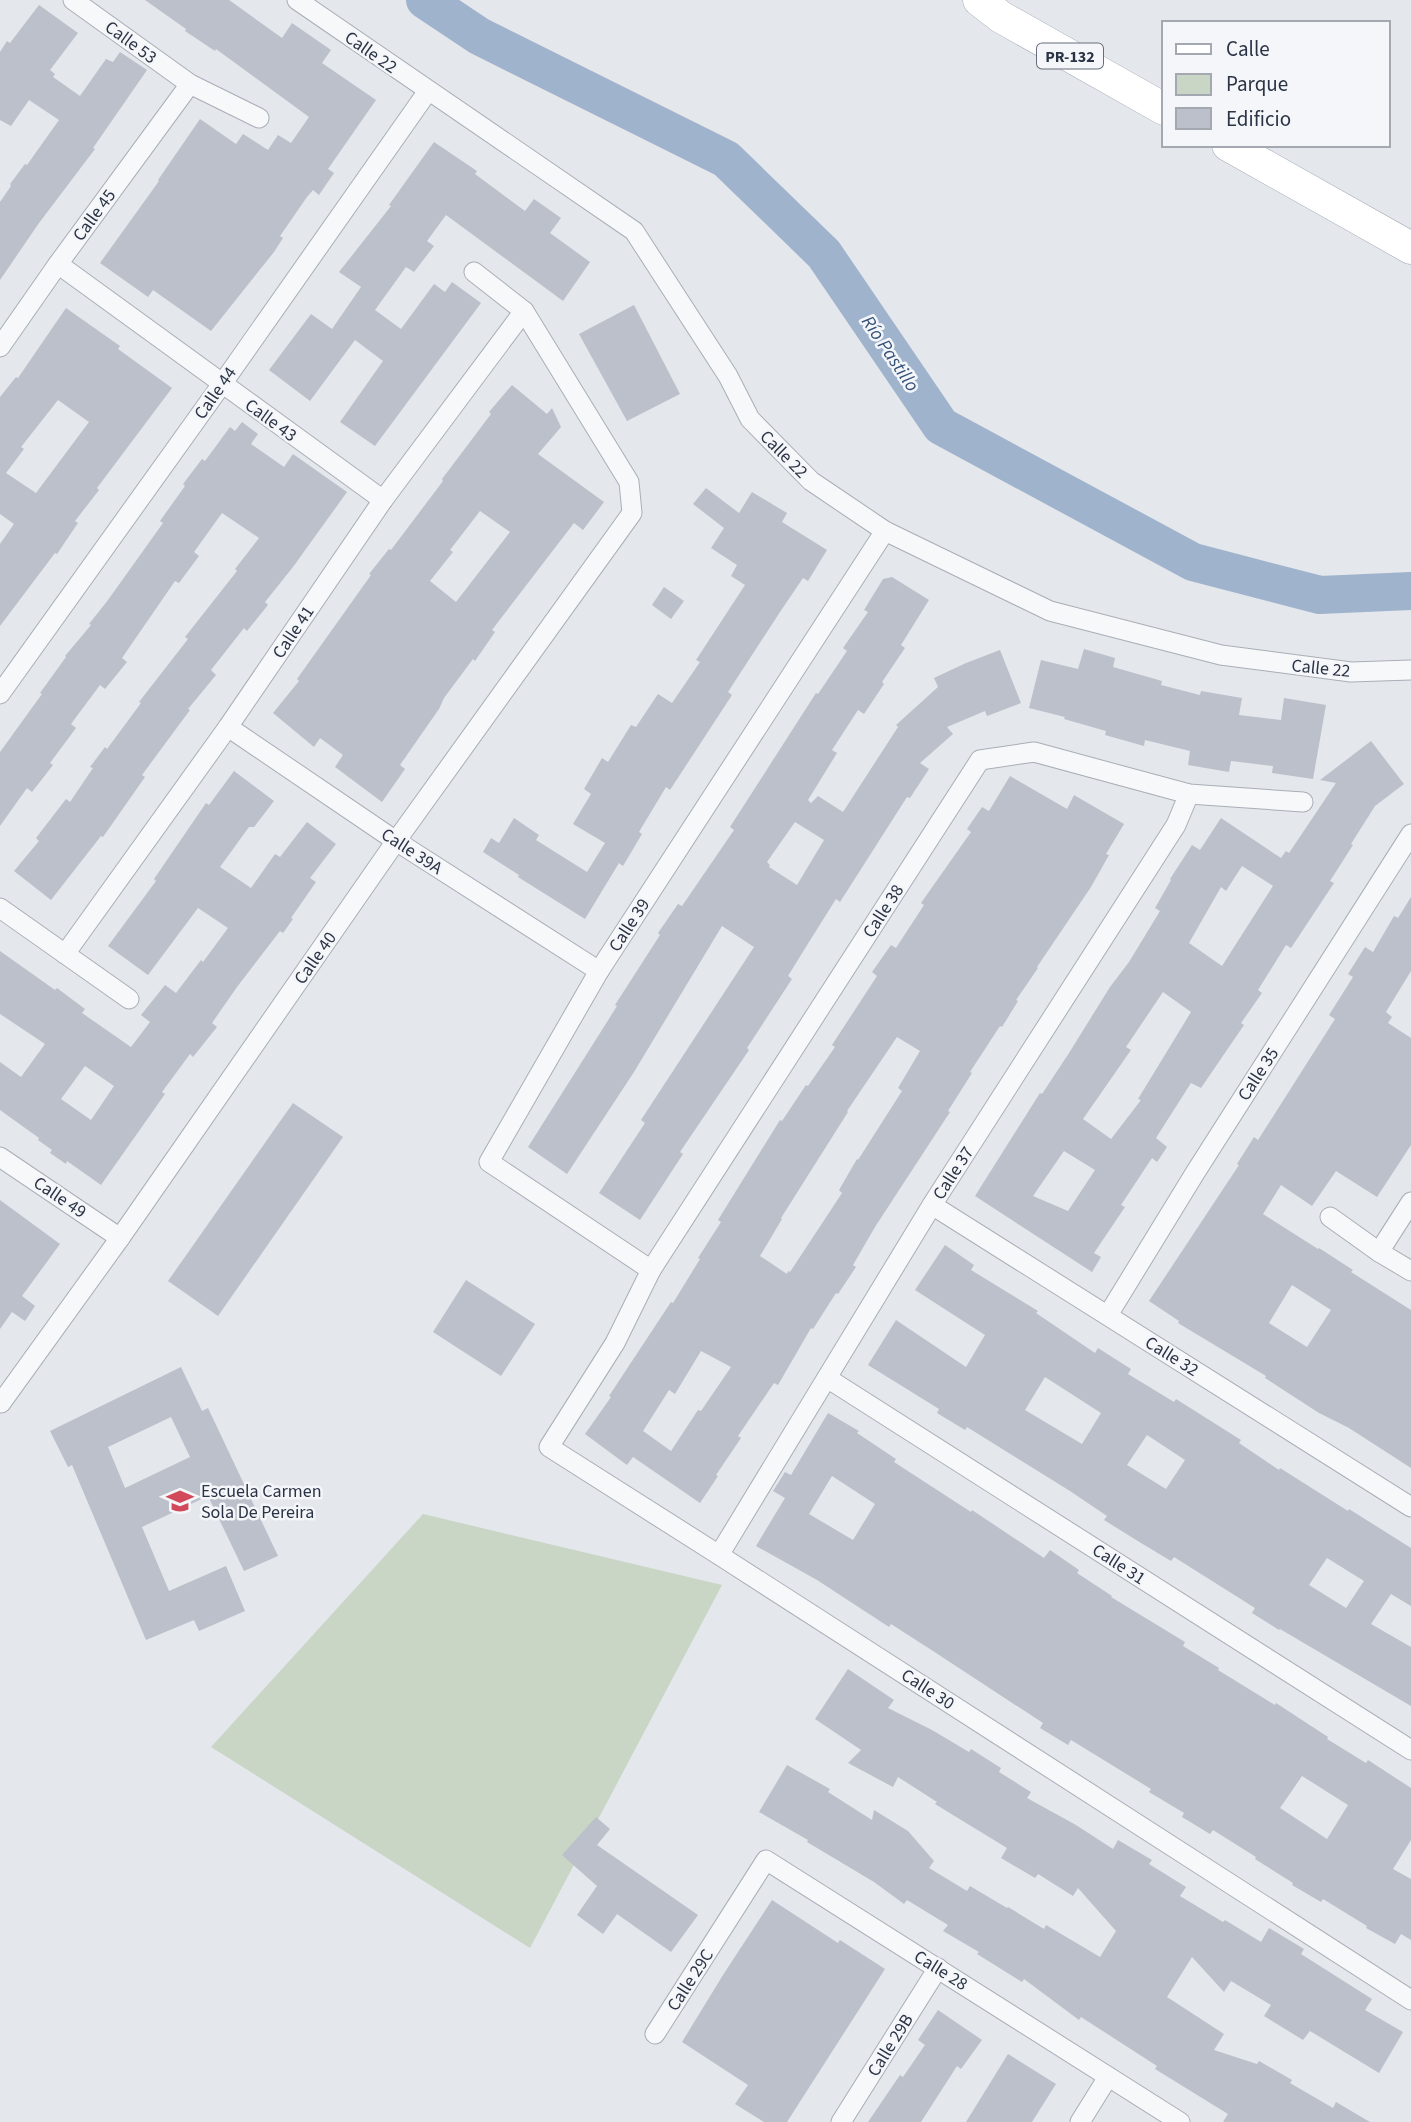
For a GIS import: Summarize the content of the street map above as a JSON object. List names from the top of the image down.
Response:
{
  "streets": {
    "main road": ["PR-132"],
    "street": [
      "Calle 53",
      "Calle 22",
      "Calle 45",
      "Calle 44",
      "Calle 43",
      "Calle 41",
      "Calle 39A",
      "Calle 38",
      "Calle 39",
      "Calle 40",
      "Calle 35",
      "Calle 37",
      "Calle 49",
      "Calle 32",
      "Calle 31",
      "Calle 30",
      "Calle 28",
      "Calle 29C",
      "Calle 29B"
    ]
  },
  "crossings": [
    ["Calle 53", "Calle 45"],
    ["Calle 22", "Calle 44"],
    ["Calle 22", "Calle 39"],
    ["Calle 45", "Calle 43"],
    ["Calle 44", "Calle 43"],
    ["Calle 43", "Calle 41"],
    ["Calle 41", "Calle 39A"],
    ["Calle 41", "Calle 40"],
    ["Calle 39A", "Calle 39"],
    ["Calle 39A", "Calle 40"],
    ["Calle 38", "Calle 39"],
    ["Calle 38", "Calle 37"],
    ["Calle 38", "Calle 30"],
    ["Calle 40", "Calle 49"],
    ["Calle 35", "Calle 32"],
    ["Calle 37", "Calle 32"],
    ["Calle 37", "Calle 31"],
    ["Calle 37", "Calle 30"],
    ["Calle 28", "Calle 29C"],
    ["Calle 28", "Calle 29B"]
  ],
  "water": ["Río Pastillo"],
  "places": {
    "school or university": ["Escuela Carmen Sola De Pereira"]
  },
  "legend": ["Calle", "Parque", "Edificio"]
}
